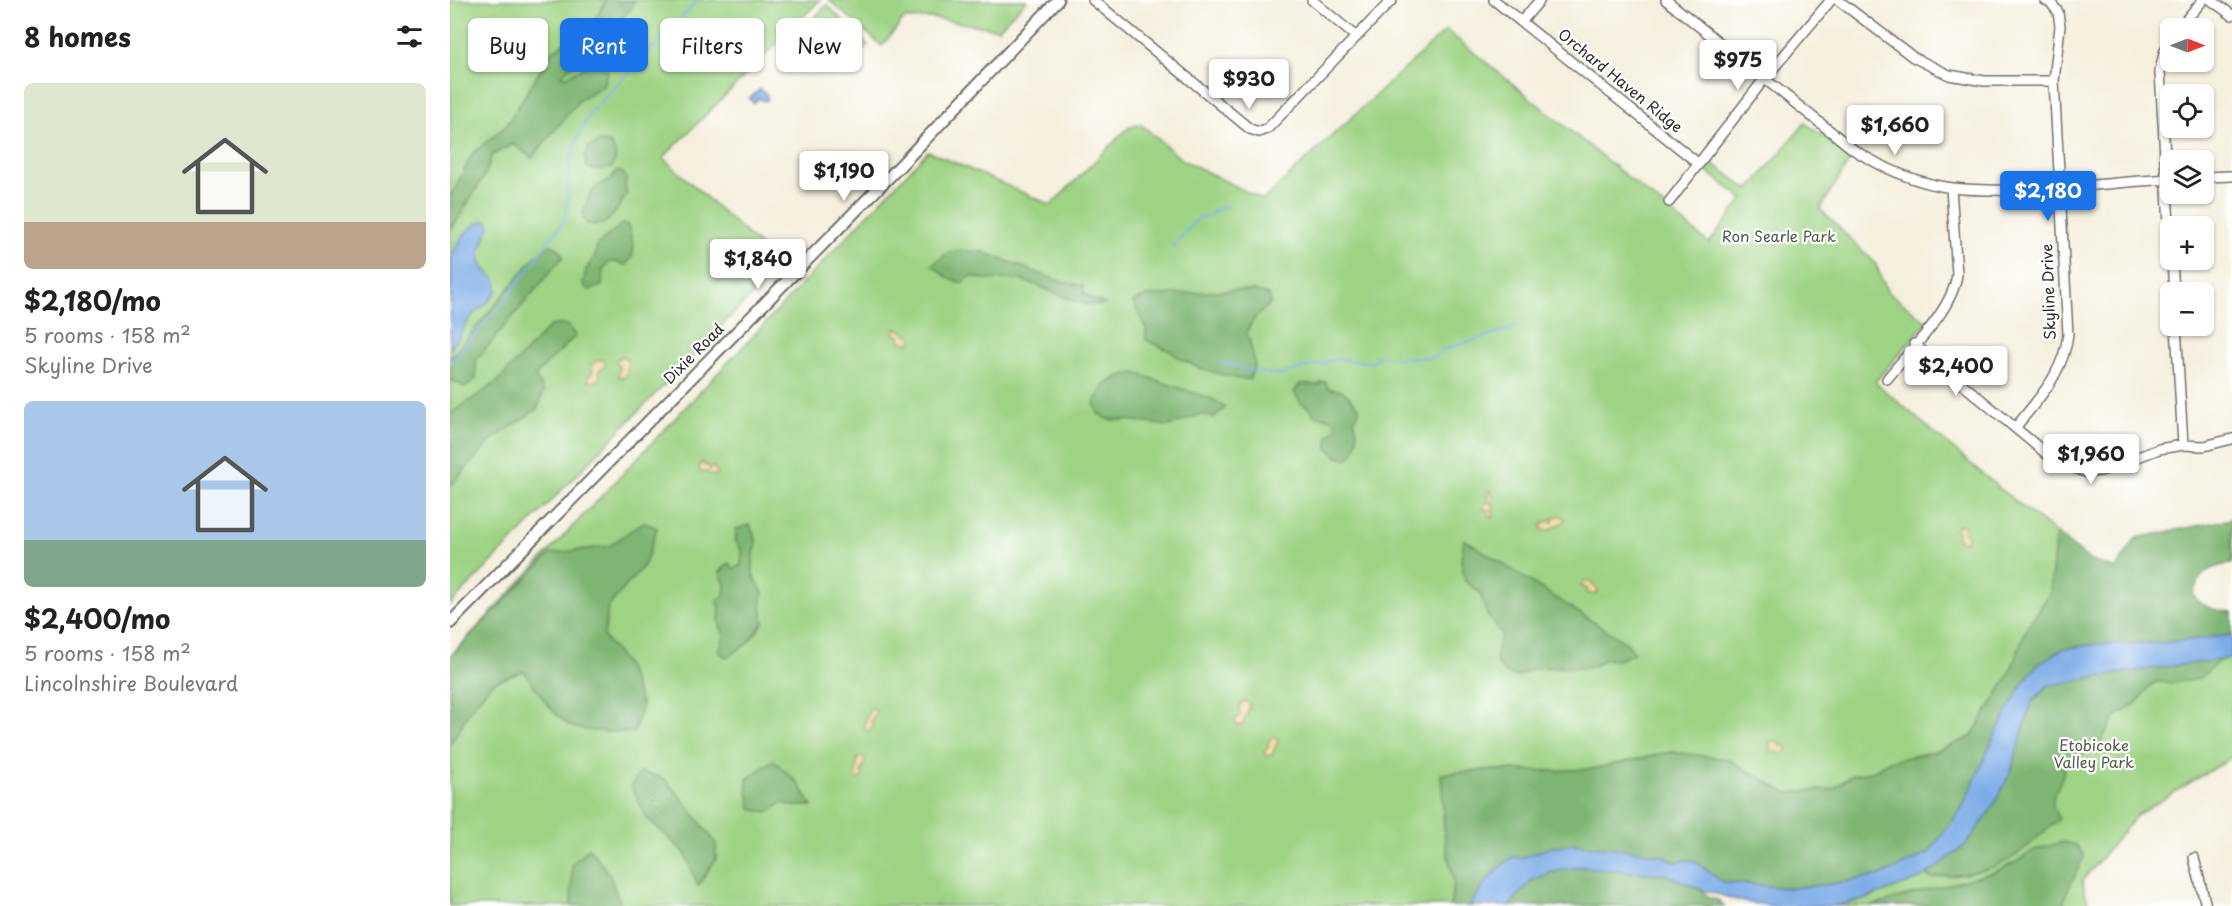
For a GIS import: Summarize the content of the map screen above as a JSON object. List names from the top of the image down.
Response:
{
  "streets": {
    "main road": ["Dixie Road"],
    "street": ["Orchard Haven Ridge", "Skyline Drive"]
  },
  "parks": ["Ron Searle Park", "Etobicoke Valley Park"],
  "north": "right",
  "page": {
    "heading": "8 homes",
    "map_buttons": ["+", "−"],
    "chip": [
      "Buy",
      "Rent",
      "Filters",
      "New"
    ],
    "price": [
      "$975",
      "$930",
      "$1,660",
      "$1,190",
      "$2,180",
      "$1,840",
      "$2,400",
      "$1,960"
    ],
    "list": [
      {
        "name": "$2,180/mo",
        "note": "5 rooms · 158 m² · Skyline Drive"
      },
      {
        "name": "$2,400/mo",
        "note": "5 rooms · 158 m² · Lincolnshire Boulevard"
      }
    ]
  }
}
